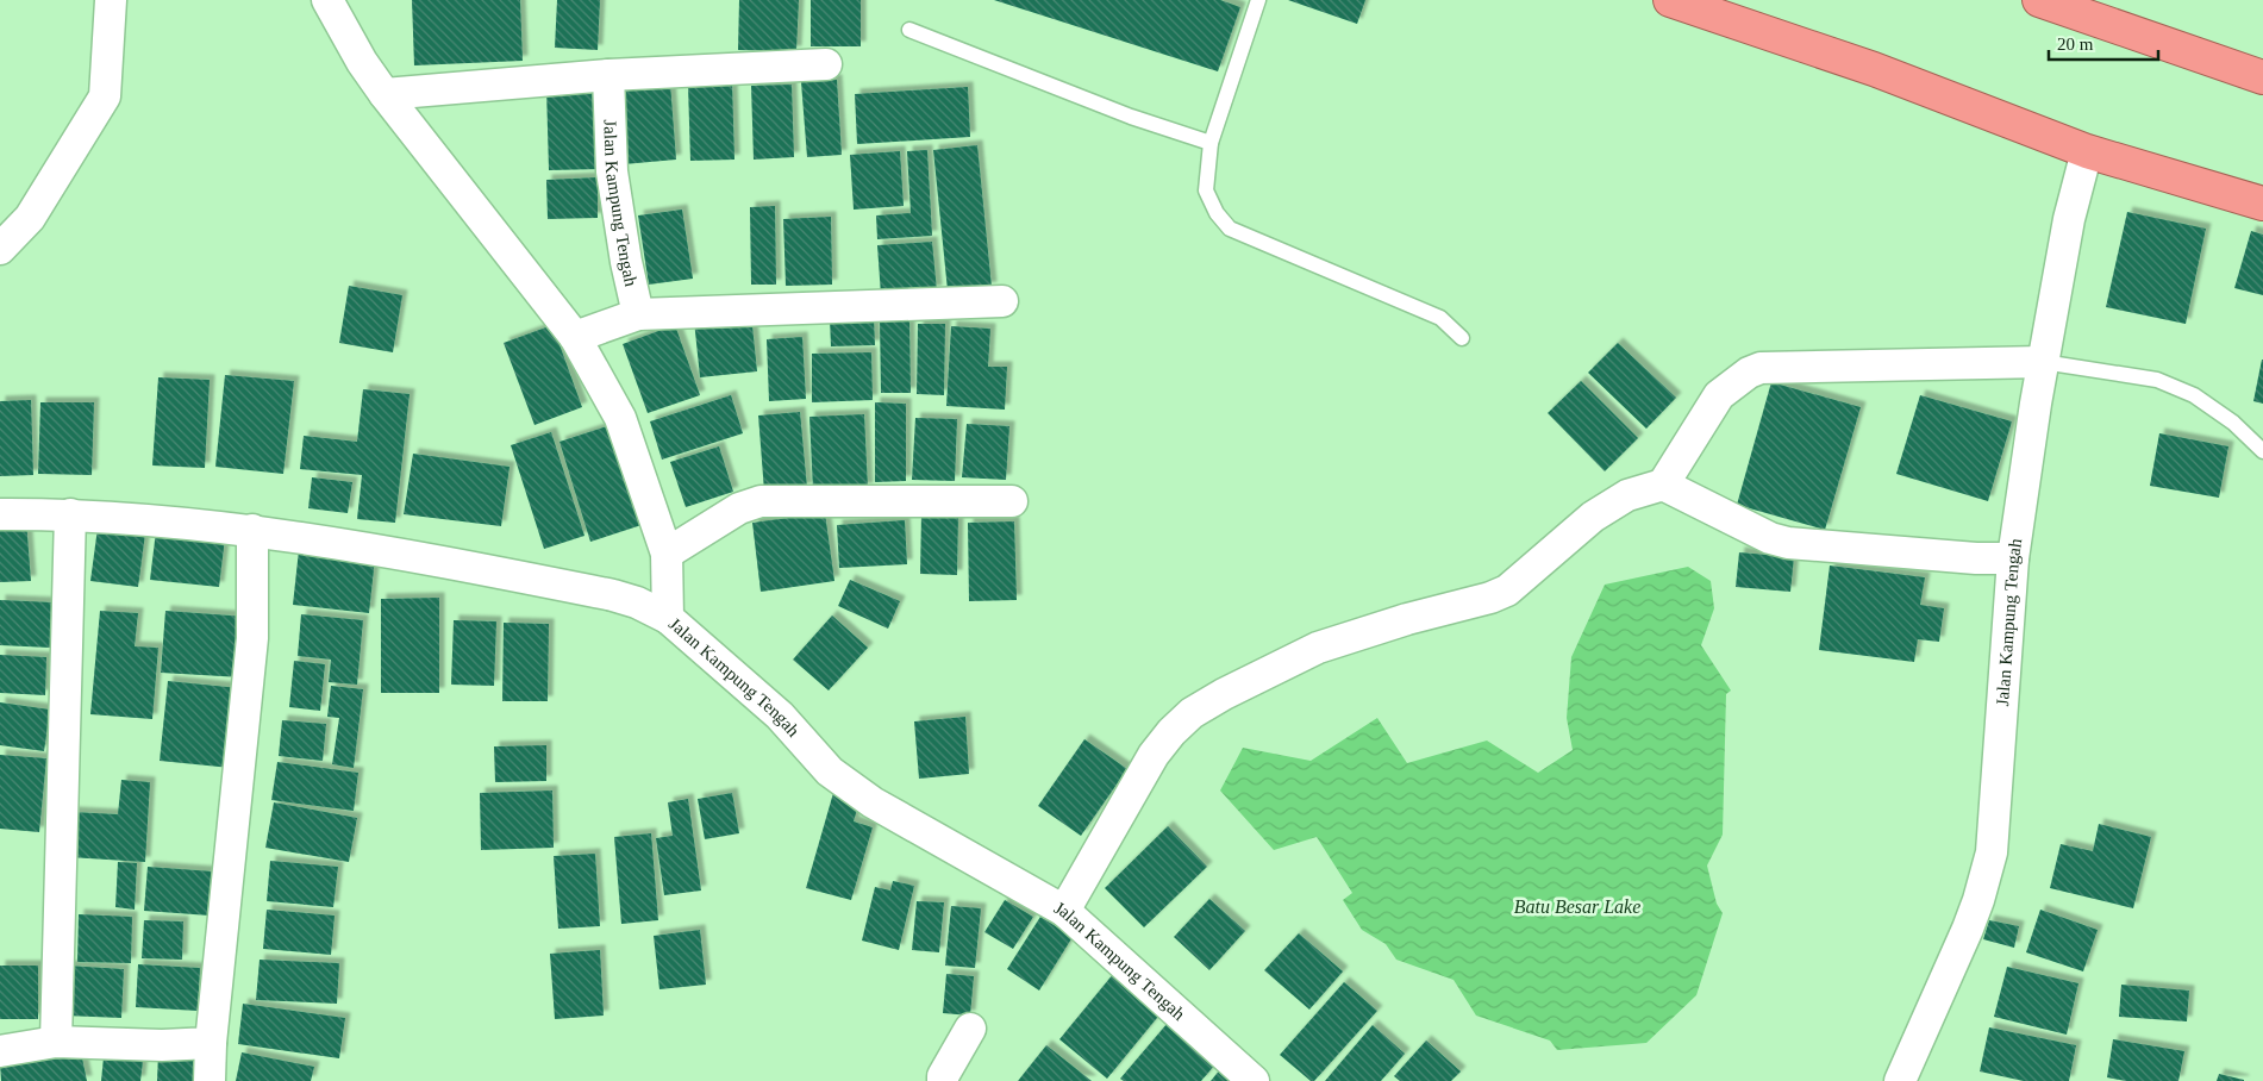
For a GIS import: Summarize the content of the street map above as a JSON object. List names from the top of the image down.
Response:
{
  "streets": {
    "street": ["Jalan Kampung Tengah"]
  },
  "water": ["Batu Besar Lake"],
  "scale_bar": "20 m"
}
